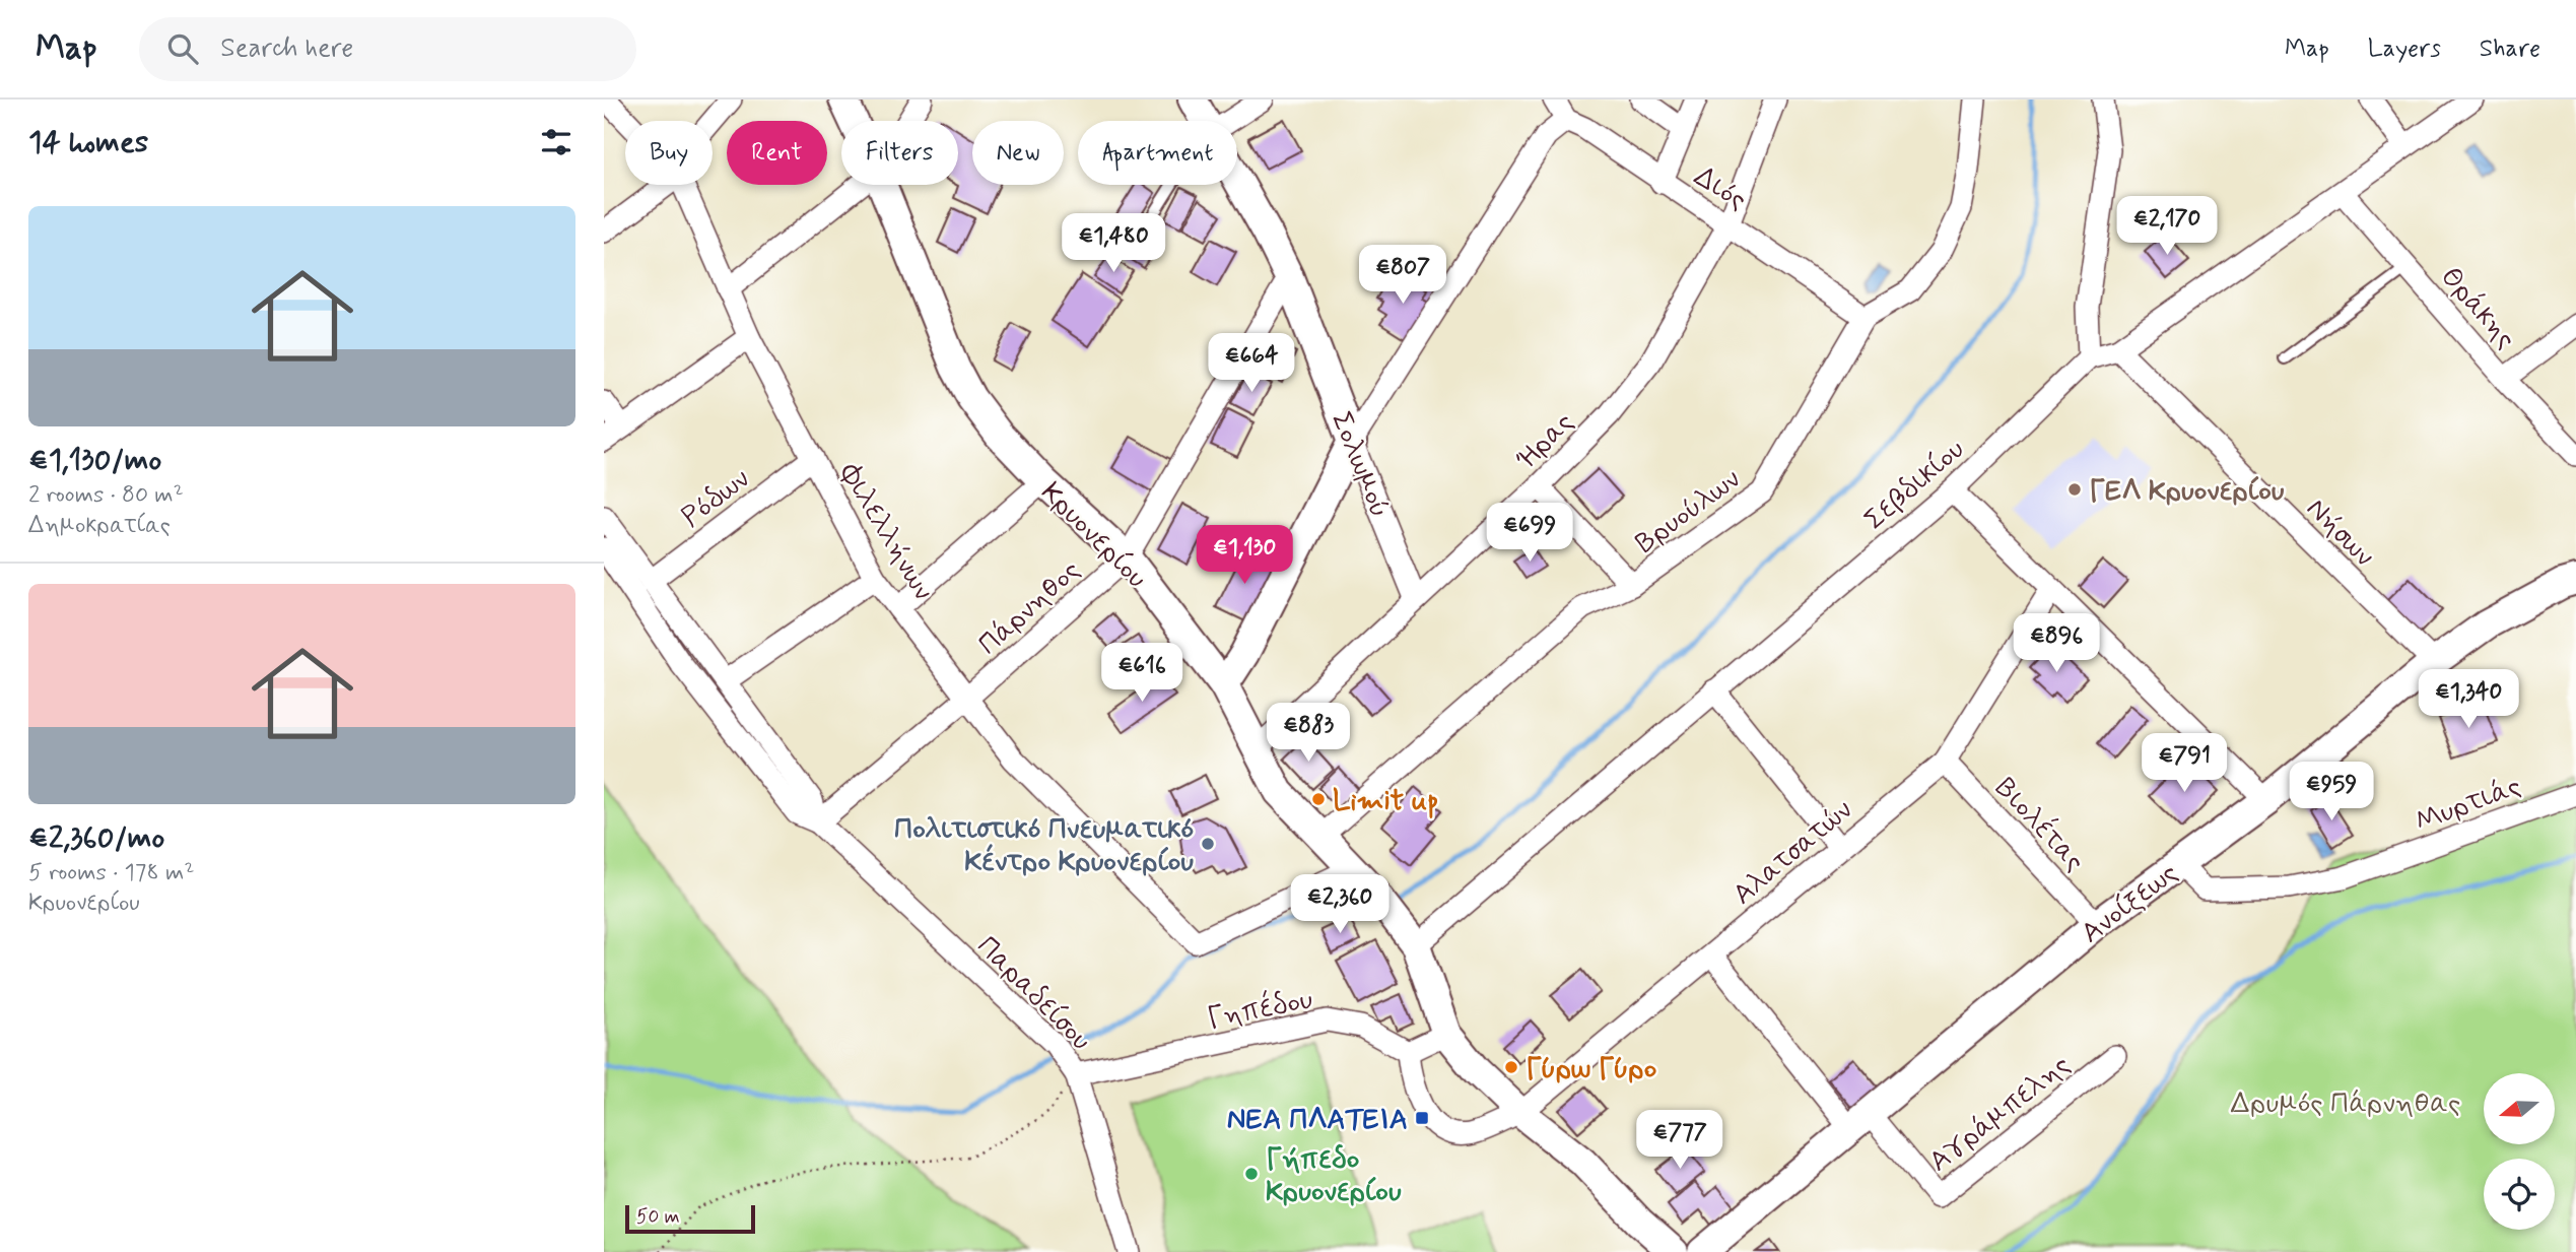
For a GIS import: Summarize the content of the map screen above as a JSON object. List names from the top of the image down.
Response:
{
  "streets": {
    "main road": ["Σολωμού", "Κρυονερίου", "Ανοίξεως"],
    "street": [
      "Διός",
      "Θράκης",
      "Ήρας",
      "Σεβδικίου",
      "Ρόδων",
      "Βρυούλων",
      "Φιλελλήνων",
      "Νήσων",
      "Πάρνηθος",
      "Μυρτιάς",
      "Βιολέτας",
      "Αλατσατών",
      "Παραδείσου",
      "Γηπέδου",
      "Αγράμπελης"
    ]
  },
  "crossings": [
    ["Διός", "Ήρας"],
    ["Διός", "Βρυούλων"],
    ["Θράκης", "Σεβδικίου"],
    ["Ήρας", "Σολωμού"],
    ["Ήρας", "Κρυονερίου"],
    ["Σολωμού", "Πάρνηθος"],
    ["Σεβδικίου", "Νήσων"],
    ["Σεβδικίου", "Κρυονερίου"],
    ["Ρόδων", "Φιλελλήνων"],
    ["Ρόδων", "Παραδείσου"],
    ["Βρυούλων", "Κρυονερίου"],
    ["Φιλελλήνων", "Κρυονερίου"],
    ["Φιλελλήνων", "Πάρνηθος"],
    ["Νήσων", "Ανοίξεως"],
    ["Κρυονερίου", "Πάρνηθος"],
    ["Κρυονερίου", "Αλατσατών"],
    ["Πάρνηθος", "Παραδείσου"],
    ["Μυρτιάς", "Ανοίξεως"],
    ["Βιολέτας", "Αλατσατών"],
    ["Βιολέτας", "Ανοίξεως"],
    ["Αλατσατών", "Γηπέδου"],
    ["Αλατσατών", "Αγράμπελης"],
    ["Ανοίξεως", "Αγράμπελης"],
    ["Παραδείσου", "Γηπέδου"]
  ],
  "parks": ["Δρυμός Πάρνηθας"],
  "places": {
    "other": [
      "ΓΕΛ Κρυονερίου",
      "Limit up",
      "Πολιτιστικό Πνευματικό Κέντρο Κρυονερίου",
      "Γύρω Γύρο",
      "Γήπεδο Κρυονερίου"
    ],
    "transit": ["ΝΕΑ ΠΛΑΤΕΙΑ"]
  },
  "scale_bar": "50 m",
  "north": "left",
  "page": {
    "header": "Map",
    "search": "Search here",
    "nav": ["Map", "Layers", "Share"],
    "heading": "14 homes",
    "chip": [
      "Buy",
      "Rent",
      "Filters",
      "New",
      "Apartment"
    ],
    "list": [
      {
        "name": "€1,130/mo",
        "note": "2 rooms · 80 m² · Δημοκρατίας"
      },
      {
        "name": "€2,360/mo",
        "note": "5 rooms · 178 m² · Κρυονερίου"
      }
    ],
    "price": [
      "€2,170",
      "€1,480",
      "€807",
      "€664",
      "€699",
      "€1,130",
      "€896",
      "€616",
      "€1,340",
      "€883",
      "€791",
      "€959",
      "€2,360",
      "€777"
    ],
    "scale": "50 m"
  }
}
